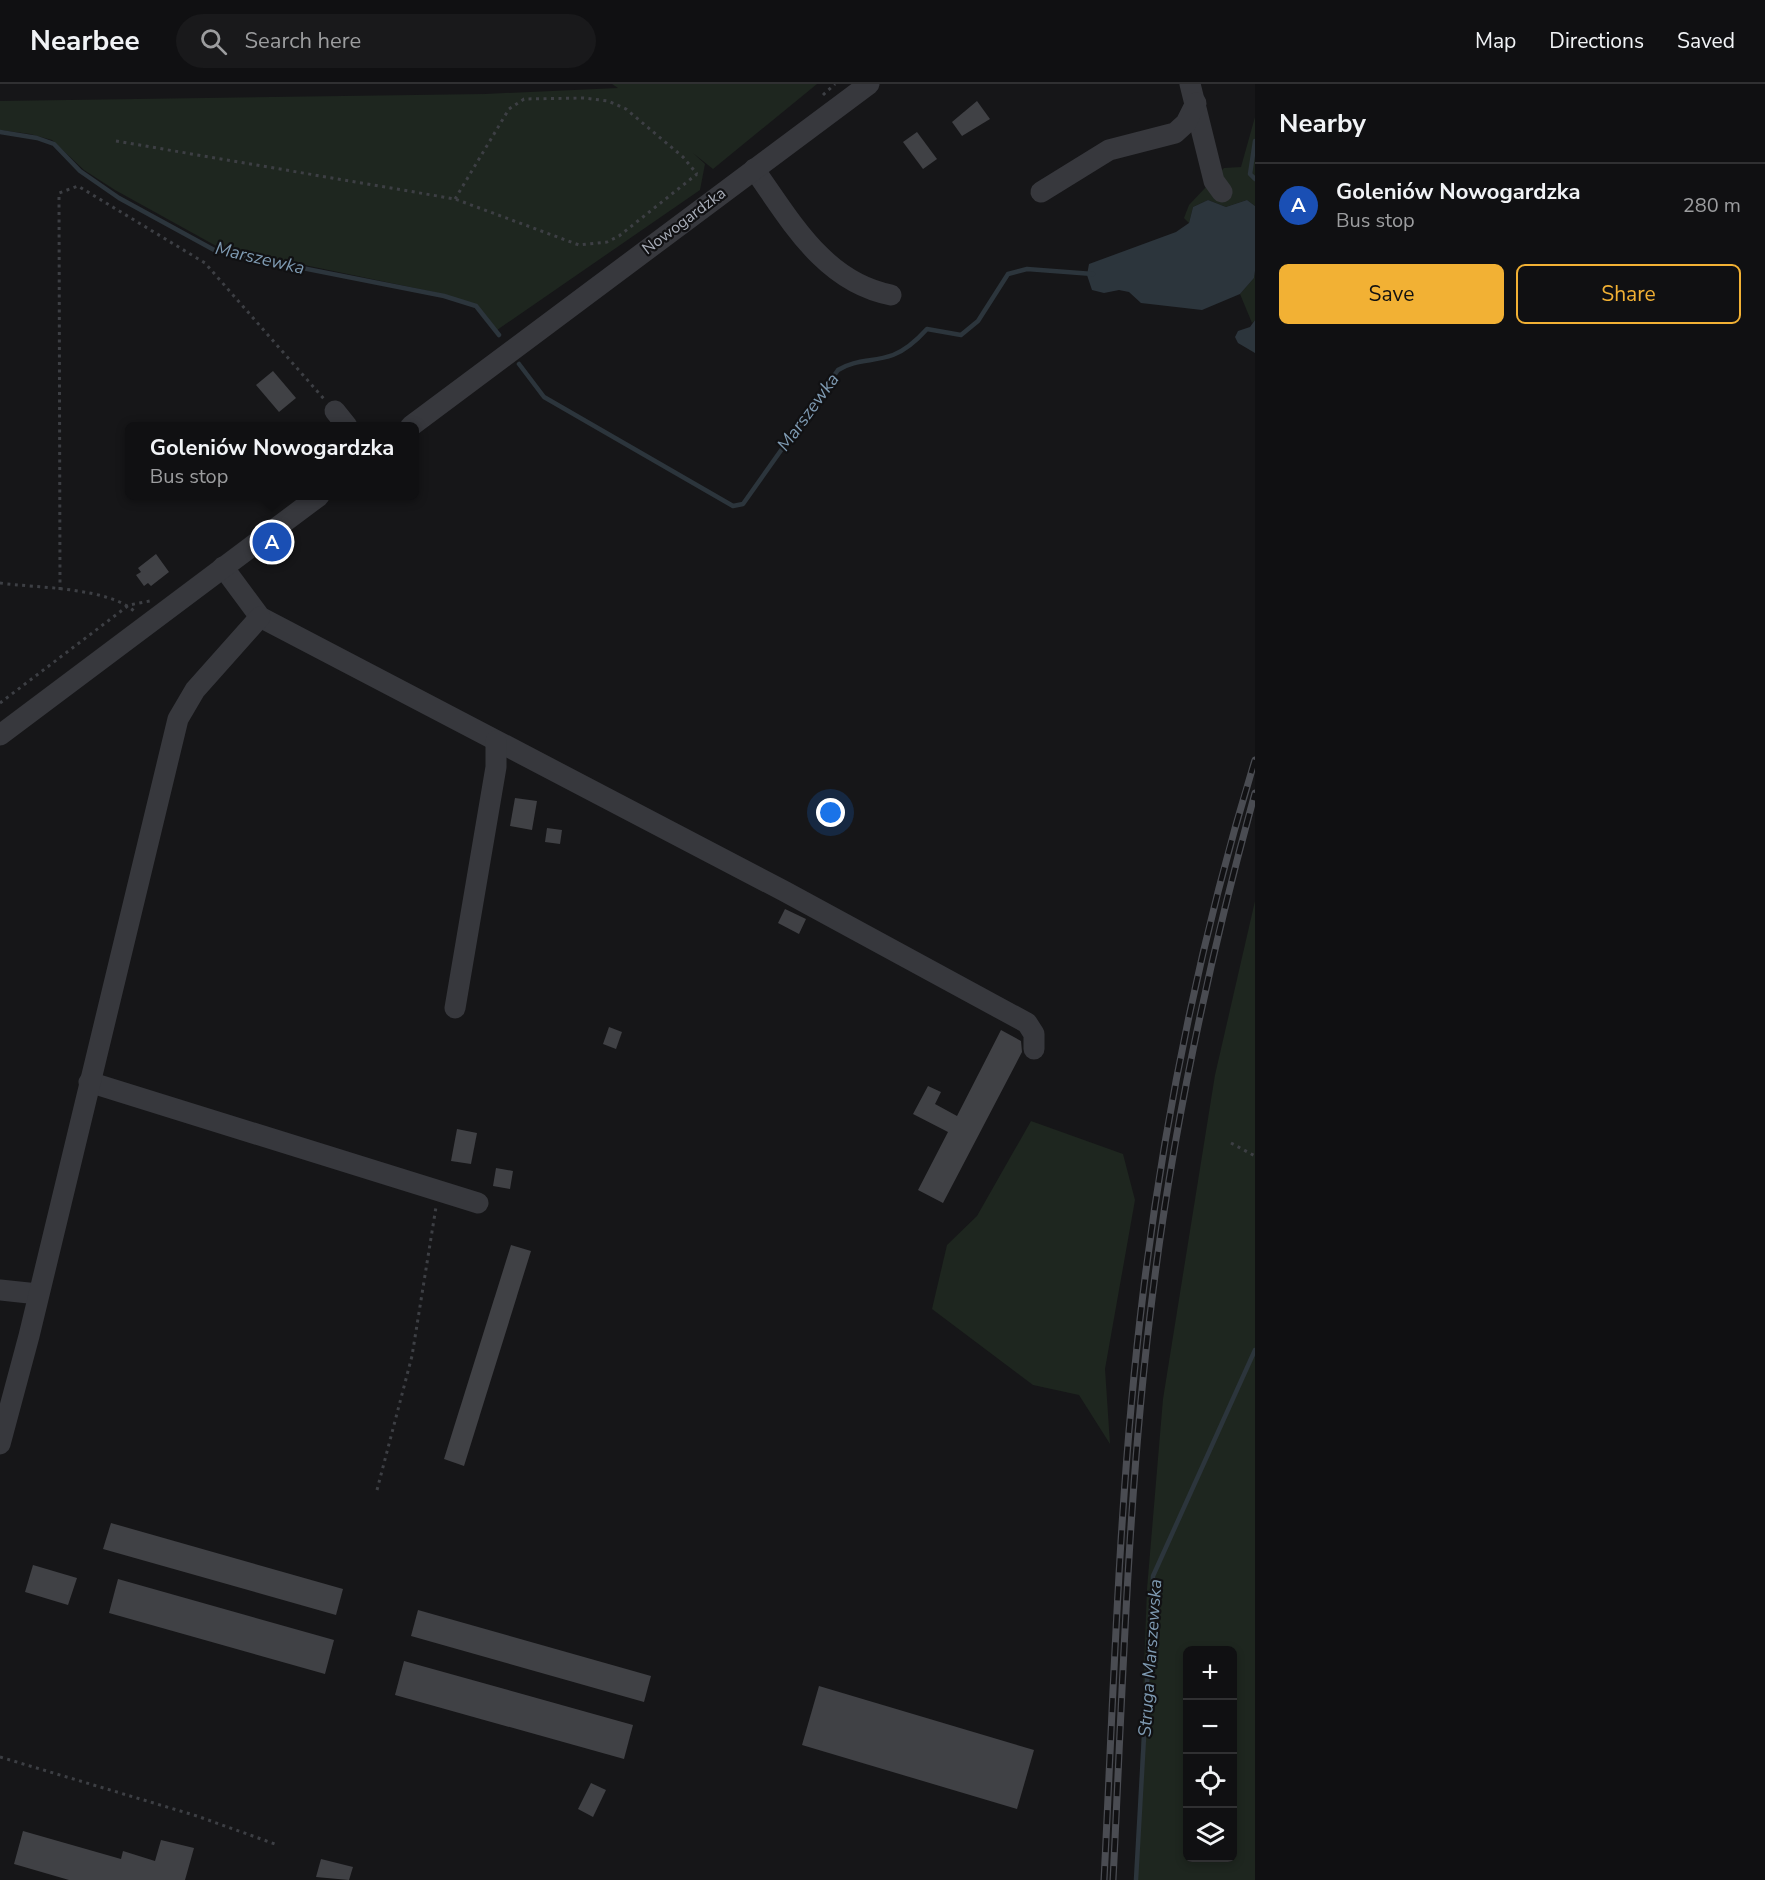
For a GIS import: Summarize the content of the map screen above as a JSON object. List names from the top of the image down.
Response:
{
  "streets": {
    "street": ["Nowogardzka"]
  },
  "water": ["Marszewka", "Struga Marszewska"],
  "page": {
    "header": "Nearbee",
    "search": "Search here",
    "nav": ["Map", "Directions", "Saved"],
    "heading": "Nearby",
    "list": [
      {
        "mark": "A",
        "name": "Goleniów Nowogardzka",
        "note": "Bus stop",
        "value": "280 m"
      }
    ],
    "buttons": ["Save", "Share"],
    "popup": ["Goleniów Nowogardzka", "Bus stop"],
    "pins": "A",
    "map_buttons": ["+", "−"]
  }
}
